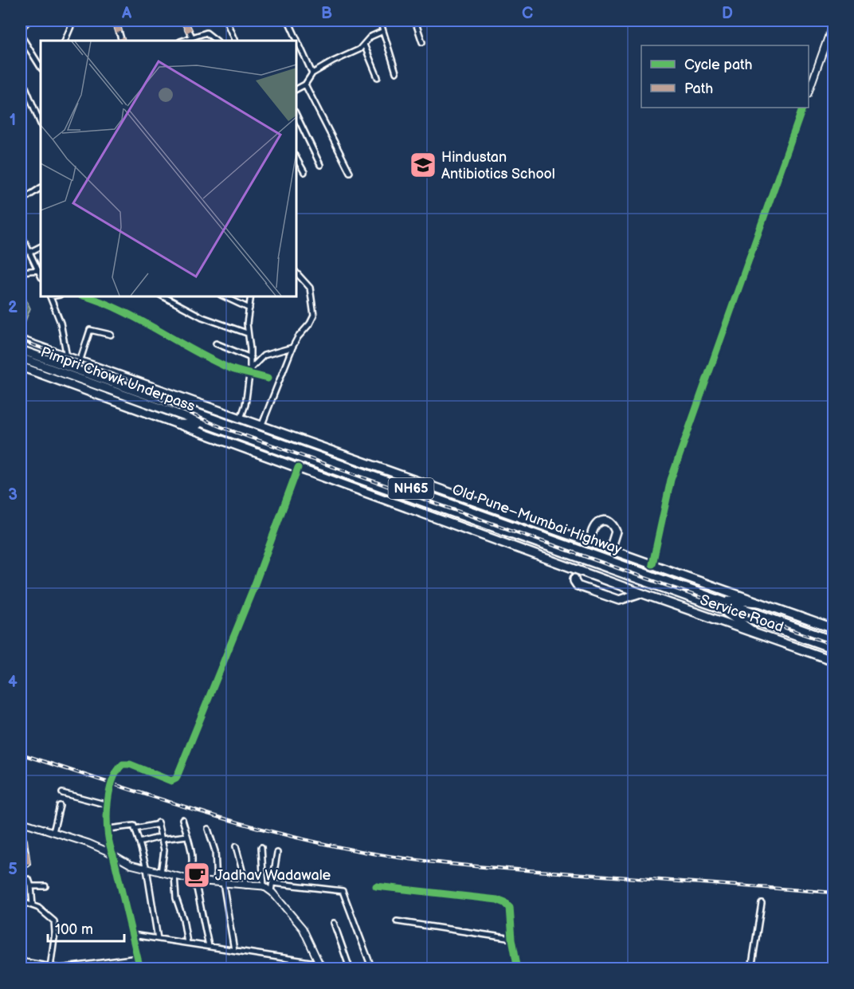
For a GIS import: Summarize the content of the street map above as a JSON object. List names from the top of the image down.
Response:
{
  "streets": {
    "main road": [
      "Pimpri Chowk Underpass",
      "NH65",
      "Old Pune–Mumbai Highway",
      "Service Road"
    ]
  },
  "crossings": [
    ["Pimpri Chowk Underpass", "Old Pune–Mumbai Highway"],
    ["NH65", "Old Pune–Mumbai Highway"]
  ],
  "places": {
    "school or university": ["Hindustan Antibiotics School"],
    "cafe": ["Jadhav Wadawale"]
  },
  "legend": ["Cycle path", "Path"],
  "scale_bar": "100 m",
  "grid": {
    "columns": [
      "A",
      "B",
      "C",
      "D"
    ],
    "rows": [
      "1",
      "2",
      "3",
      "4",
      "5"
    ]
  }
}
